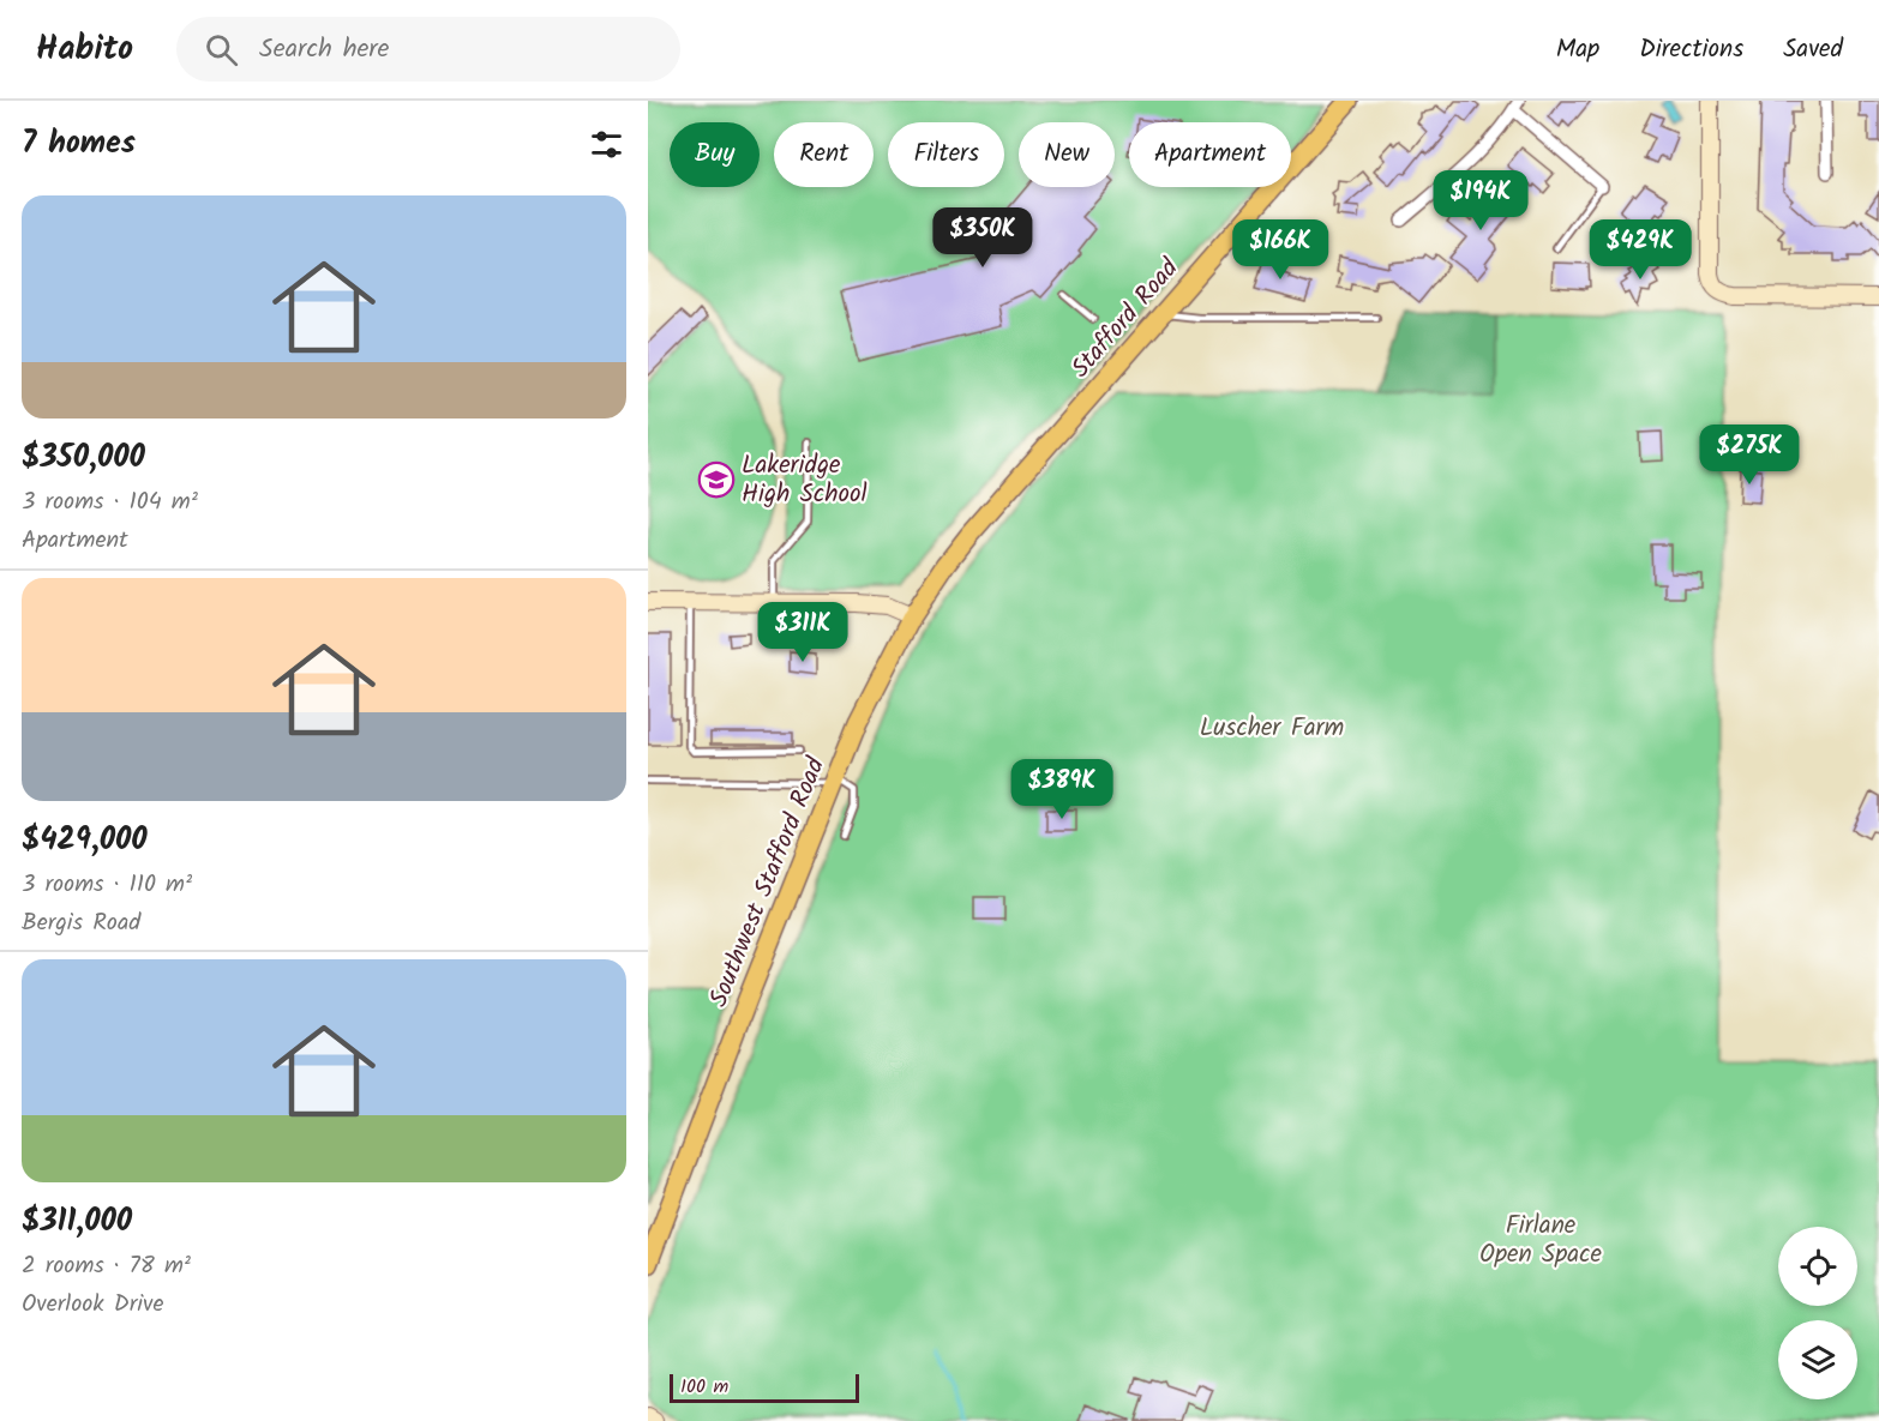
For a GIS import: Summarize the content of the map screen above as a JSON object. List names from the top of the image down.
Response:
{
  "streets": {
    "main road": ["Stafford Road", "Southwest Stafford Road"]
  },
  "crossings": [
    ["Stafford Road", "Southwest Stafford Road"]
  ],
  "parks": ["Luscher Farm", "Firlane Open Space"],
  "places": {
    "school or university": ["Lakeridge High School"]
  },
  "scale_bar": "100 m",
  "page": {
    "header": "Habito",
    "search": "Search here",
    "nav": ["Map", "Directions", "Saved"],
    "heading": "7 homes",
    "chip": [
      "Buy",
      "Rent",
      "Filters",
      "New",
      "Apartment"
    ],
    "price": [
      "$194K",
      "$350K",
      "$166K",
      "$429K",
      "$275K",
      "$311K",
      "$389K"
    ],
    "list": [
      {
        "name": "$350,000",
        "note": "3 rooms · 104 m² · Apartment"
      },
      {
        "name": "$429,000",
        "note": "3 rooms · 110 m² · Bergis Road"
      },
      {
        "name": "$311,000",
        "note": "2 rooms · 78 m² · Overlook Drive"
      }
    ],
    "scale": "100 m"
  }
}
